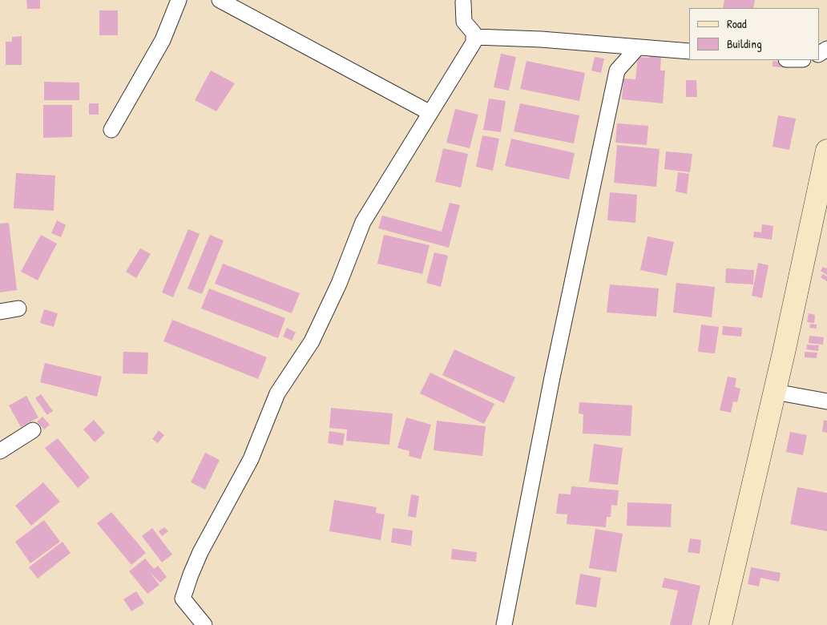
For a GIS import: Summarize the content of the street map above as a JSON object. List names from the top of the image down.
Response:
{
  "legend": ["Road", "Building"]
}
